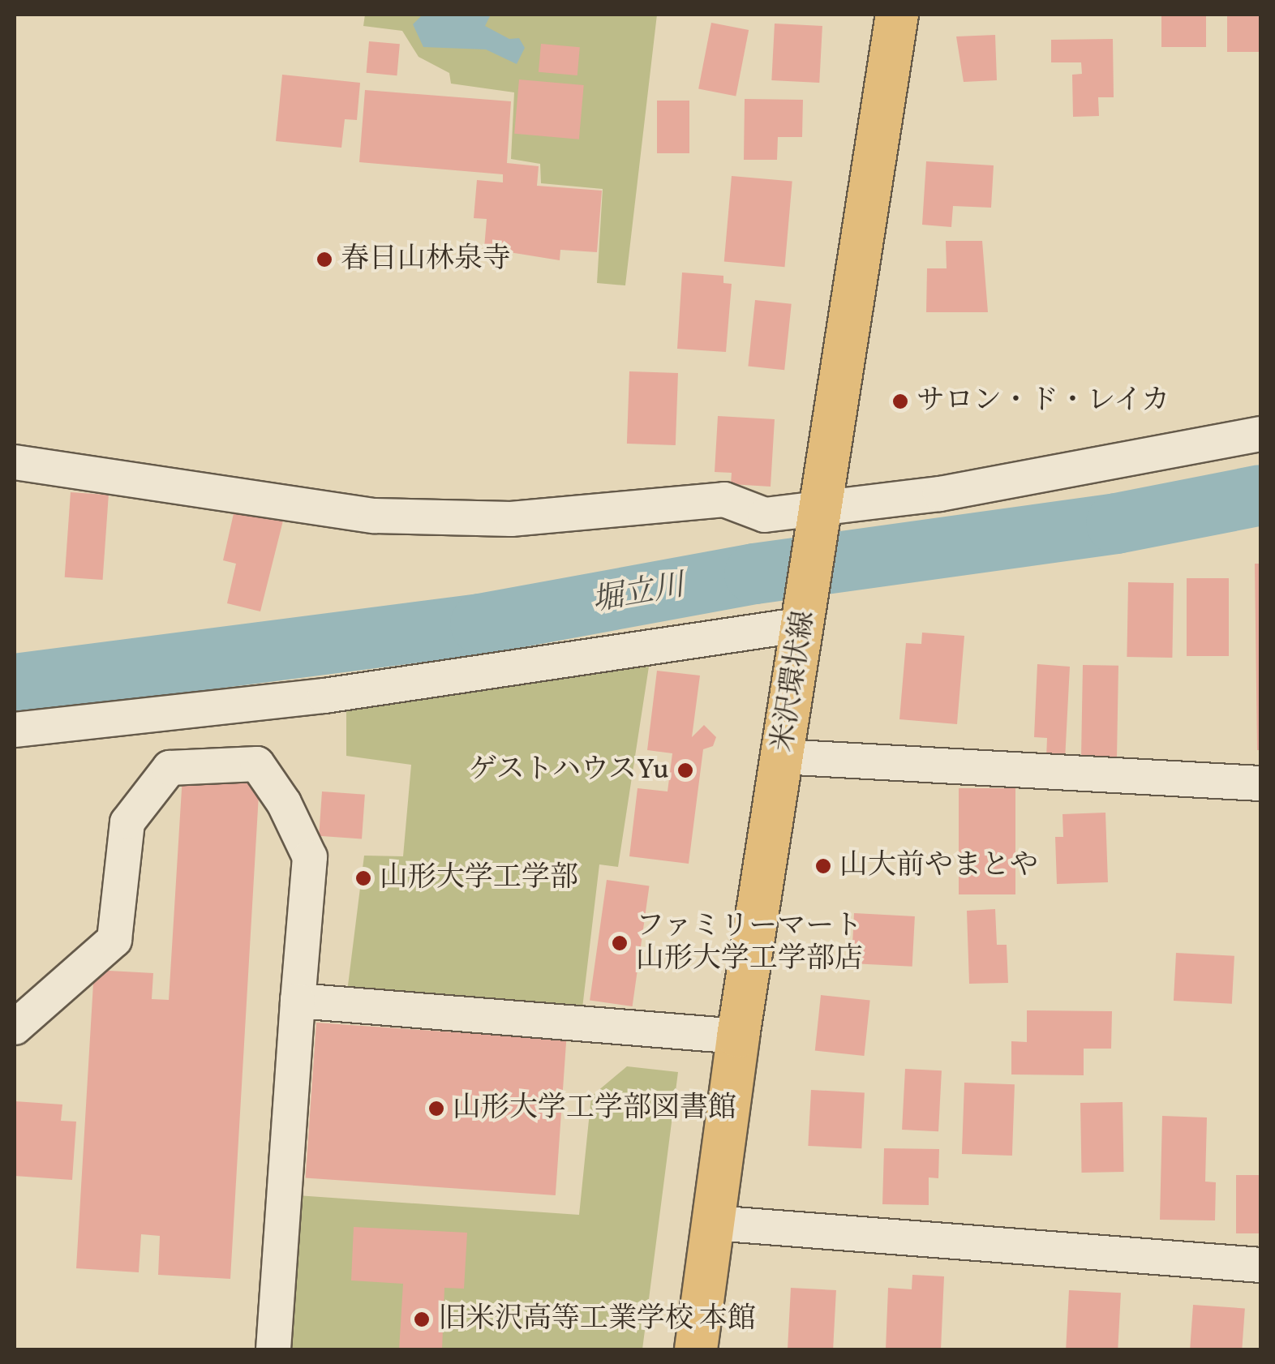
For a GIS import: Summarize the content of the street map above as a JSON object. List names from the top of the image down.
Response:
{
  "streets": {
    "main road": ["米沢環状線"]
  },
  "water": ["堀立川"],
  "places": [
    "春日山林泉寺",
    "サロン・ド・レイカ",
    "ゲストハウスYu",
    "山大前やまとや",
    "山形大学工学部",
    "ファミリーマート 山形大学工学部店",
    "山形大学工学部図書館",
    "旧米沢高等工業学校 本館"
  ]
}
